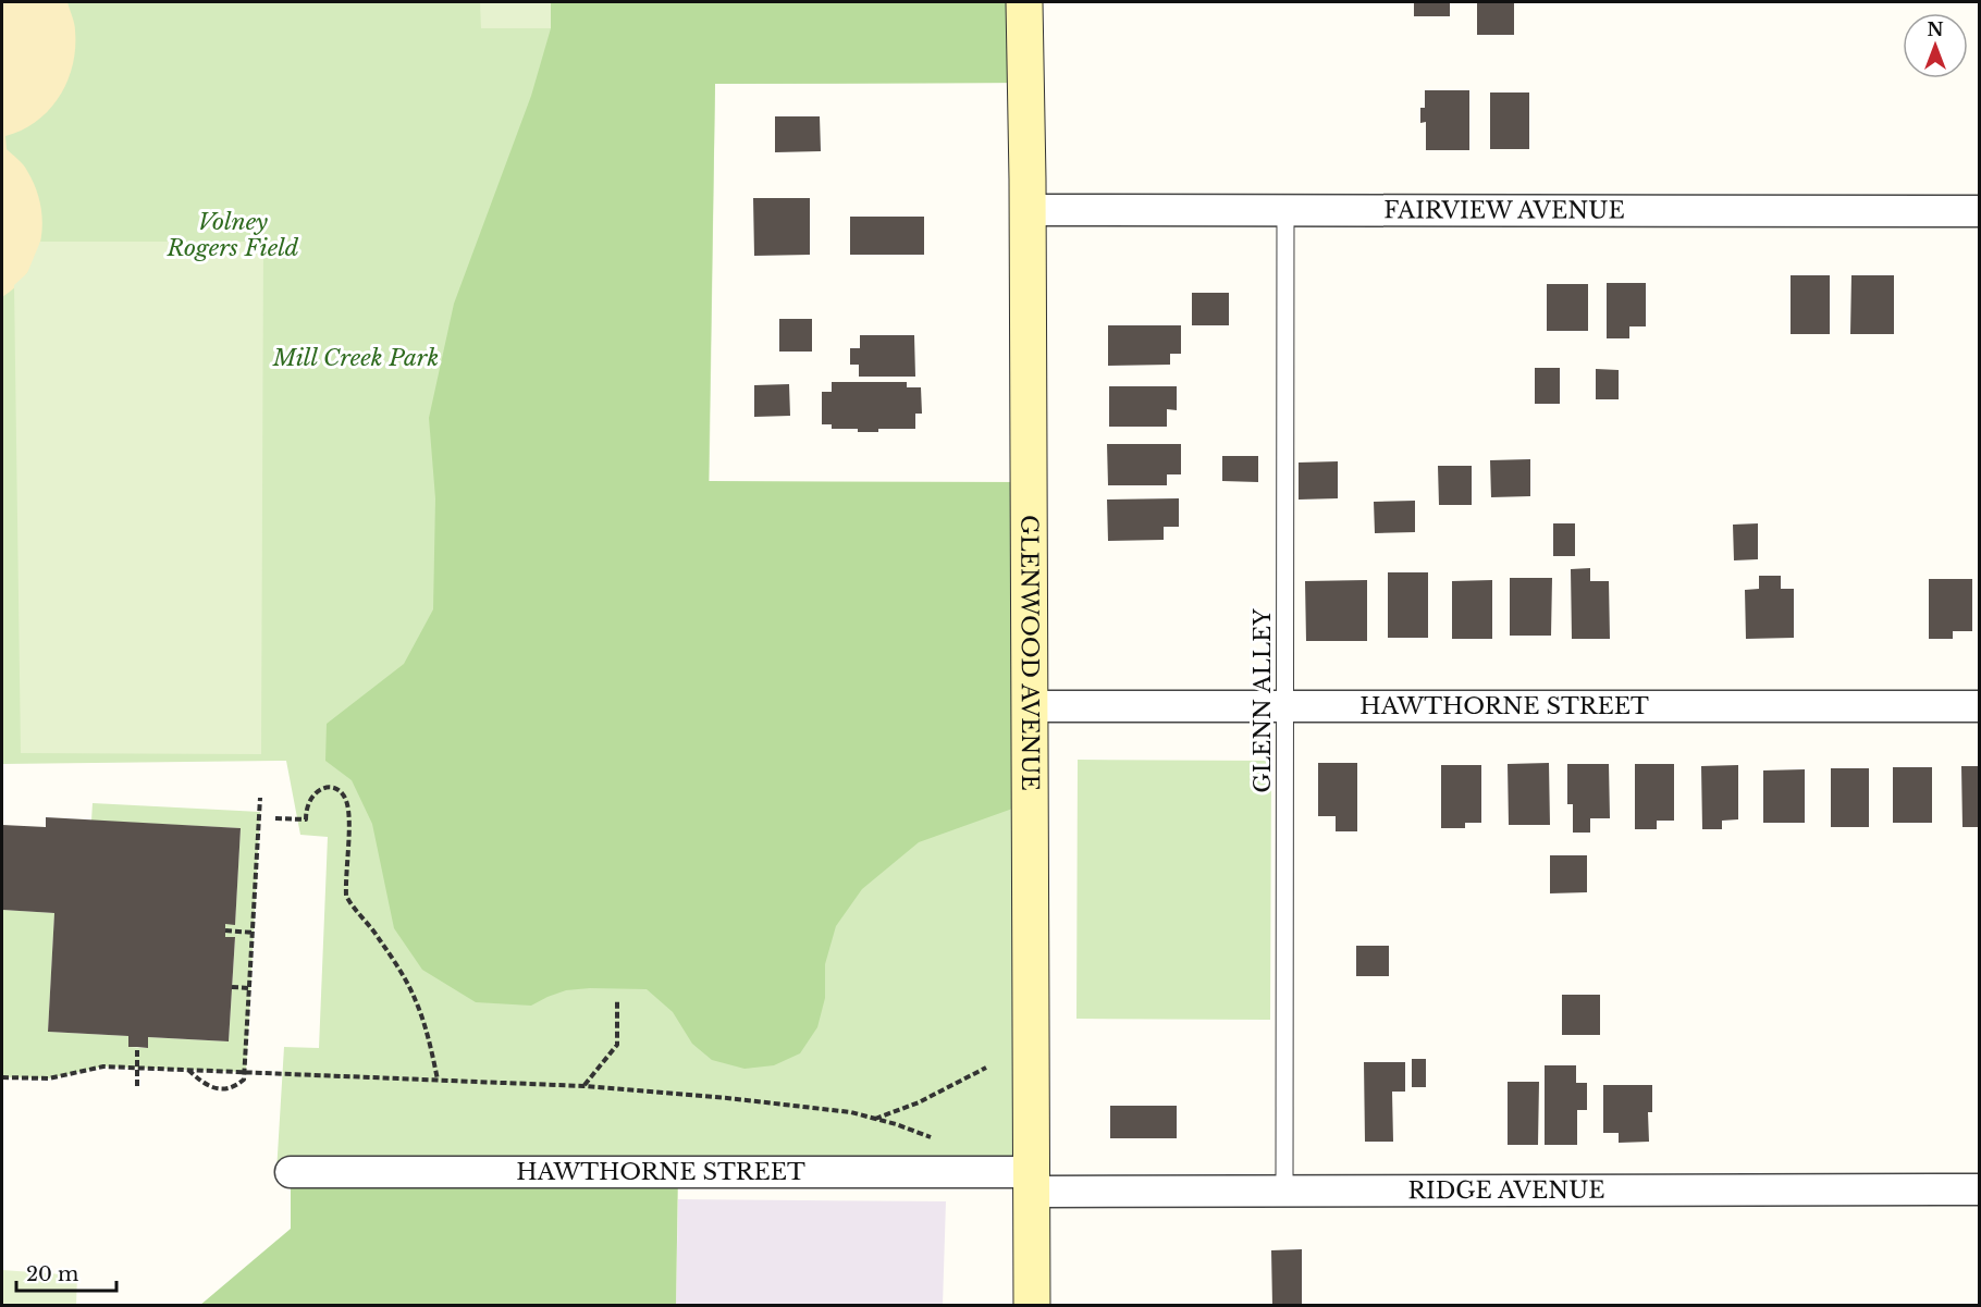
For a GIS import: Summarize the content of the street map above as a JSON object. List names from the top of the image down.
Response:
{
  "streets": {
    "main road": ["GLENWOOD AVENUE"],
    "street": ["FAIRVIEW AVENUE", "HAWTHORNE STREET", "RIDGE AVENUE"],
    "lane": ["GLENN ALLEY"]
  },
  "crossings": [
    ["FAIRVIEW AVENUE", "GLENWOOD AVENUE"],
    ["FAIRVIEW AVENUE", "GLENN ALLEY"],
    ["GLENWOOD AVENUE", "HAWTHORNE STREET"],
    ["GLENWOOD AVENUE", "RIDGE AVENUE"],
    ["GLENN ALLEY", "HAWTHORNE STREET"],
    ["GLENN ALLEY", "RIDGE AVENUE"],
    ["HAWTHORNE STREET", "RIDGE AVENUE"]
  ],
  "parks": ["Volney Rogers Field", "Mill Creek Park"],
  "scale_bar": "20 m",
  "north": "top"
}
